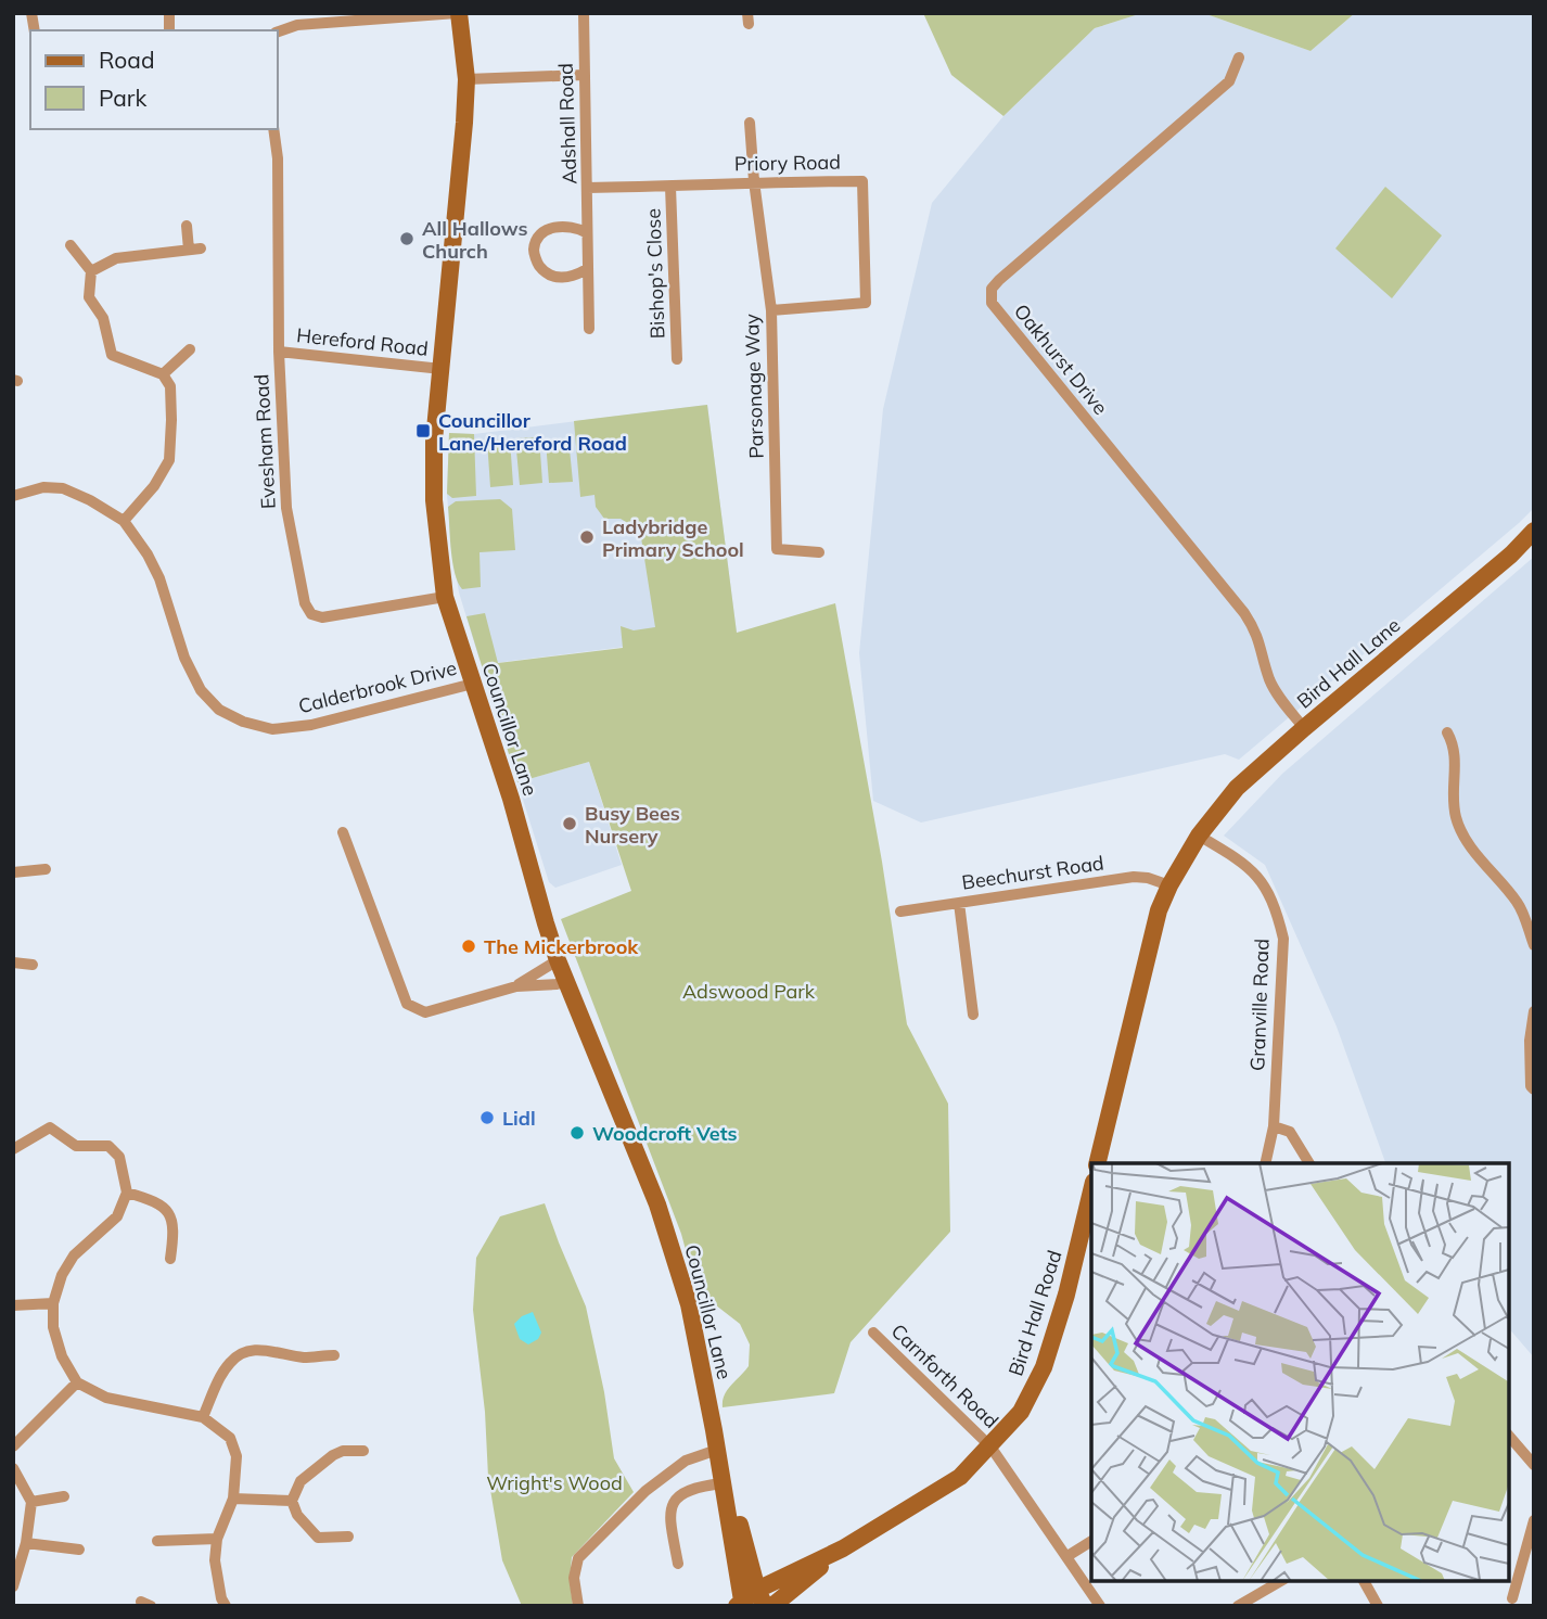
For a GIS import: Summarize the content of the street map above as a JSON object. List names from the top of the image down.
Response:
{
  "streets": {
    "street": [
      "Adshall Road",
      "Priory Road",
      "Bishop's Close",
      "Hereford Road",
      "Oakhurst Drive",
      "Parsonage Way",
      "Evesham Road",
      "Bird Hall Lane",
      "Calderbrook Drive",
      "Councillor Lane",
      "Beechurst Road",
      "Granville Road",
      "Bird Hall Road",
      "Carnforth Road"
    ]
  },
  "crossings": [
    ["Adshall Road", "Priory Road"],
    ["Priory Road", "Bishop's Close"],
    ["Priory Road", "Parsonage Way"],
    ["Hereford Road", "Evesham Road"],
    ["Hereford Road", "Councillor Lane"],
    ["Oakhurst Drive", "Bird Hall Lane"],
    ["Evesham Road", "Councillor Lane"],
    ["Bird Hall Lane", "Granville Road"],
    ["Calderbrook Drive", "Councillor Lane"],
    ["Councillor Lane", "Bird Hall Road"],
    ["Bird Hall Road", "Carnforth Road"]
  ],
  "parks": ["Adswood Park", "Wright's Wood"],
  "places": {
    "other": [
      "All Hallows Church",
      "Ladybridge Primary School",
      "Busy Bees Nursery",
      "The Mickerbrook",
      "Lidl",
      "Woodcroft Vets"
    ],
    "transit": ["Councillor Lane/Hereford Road"]
  },
  "legend": ["Road", "Park"]
}
